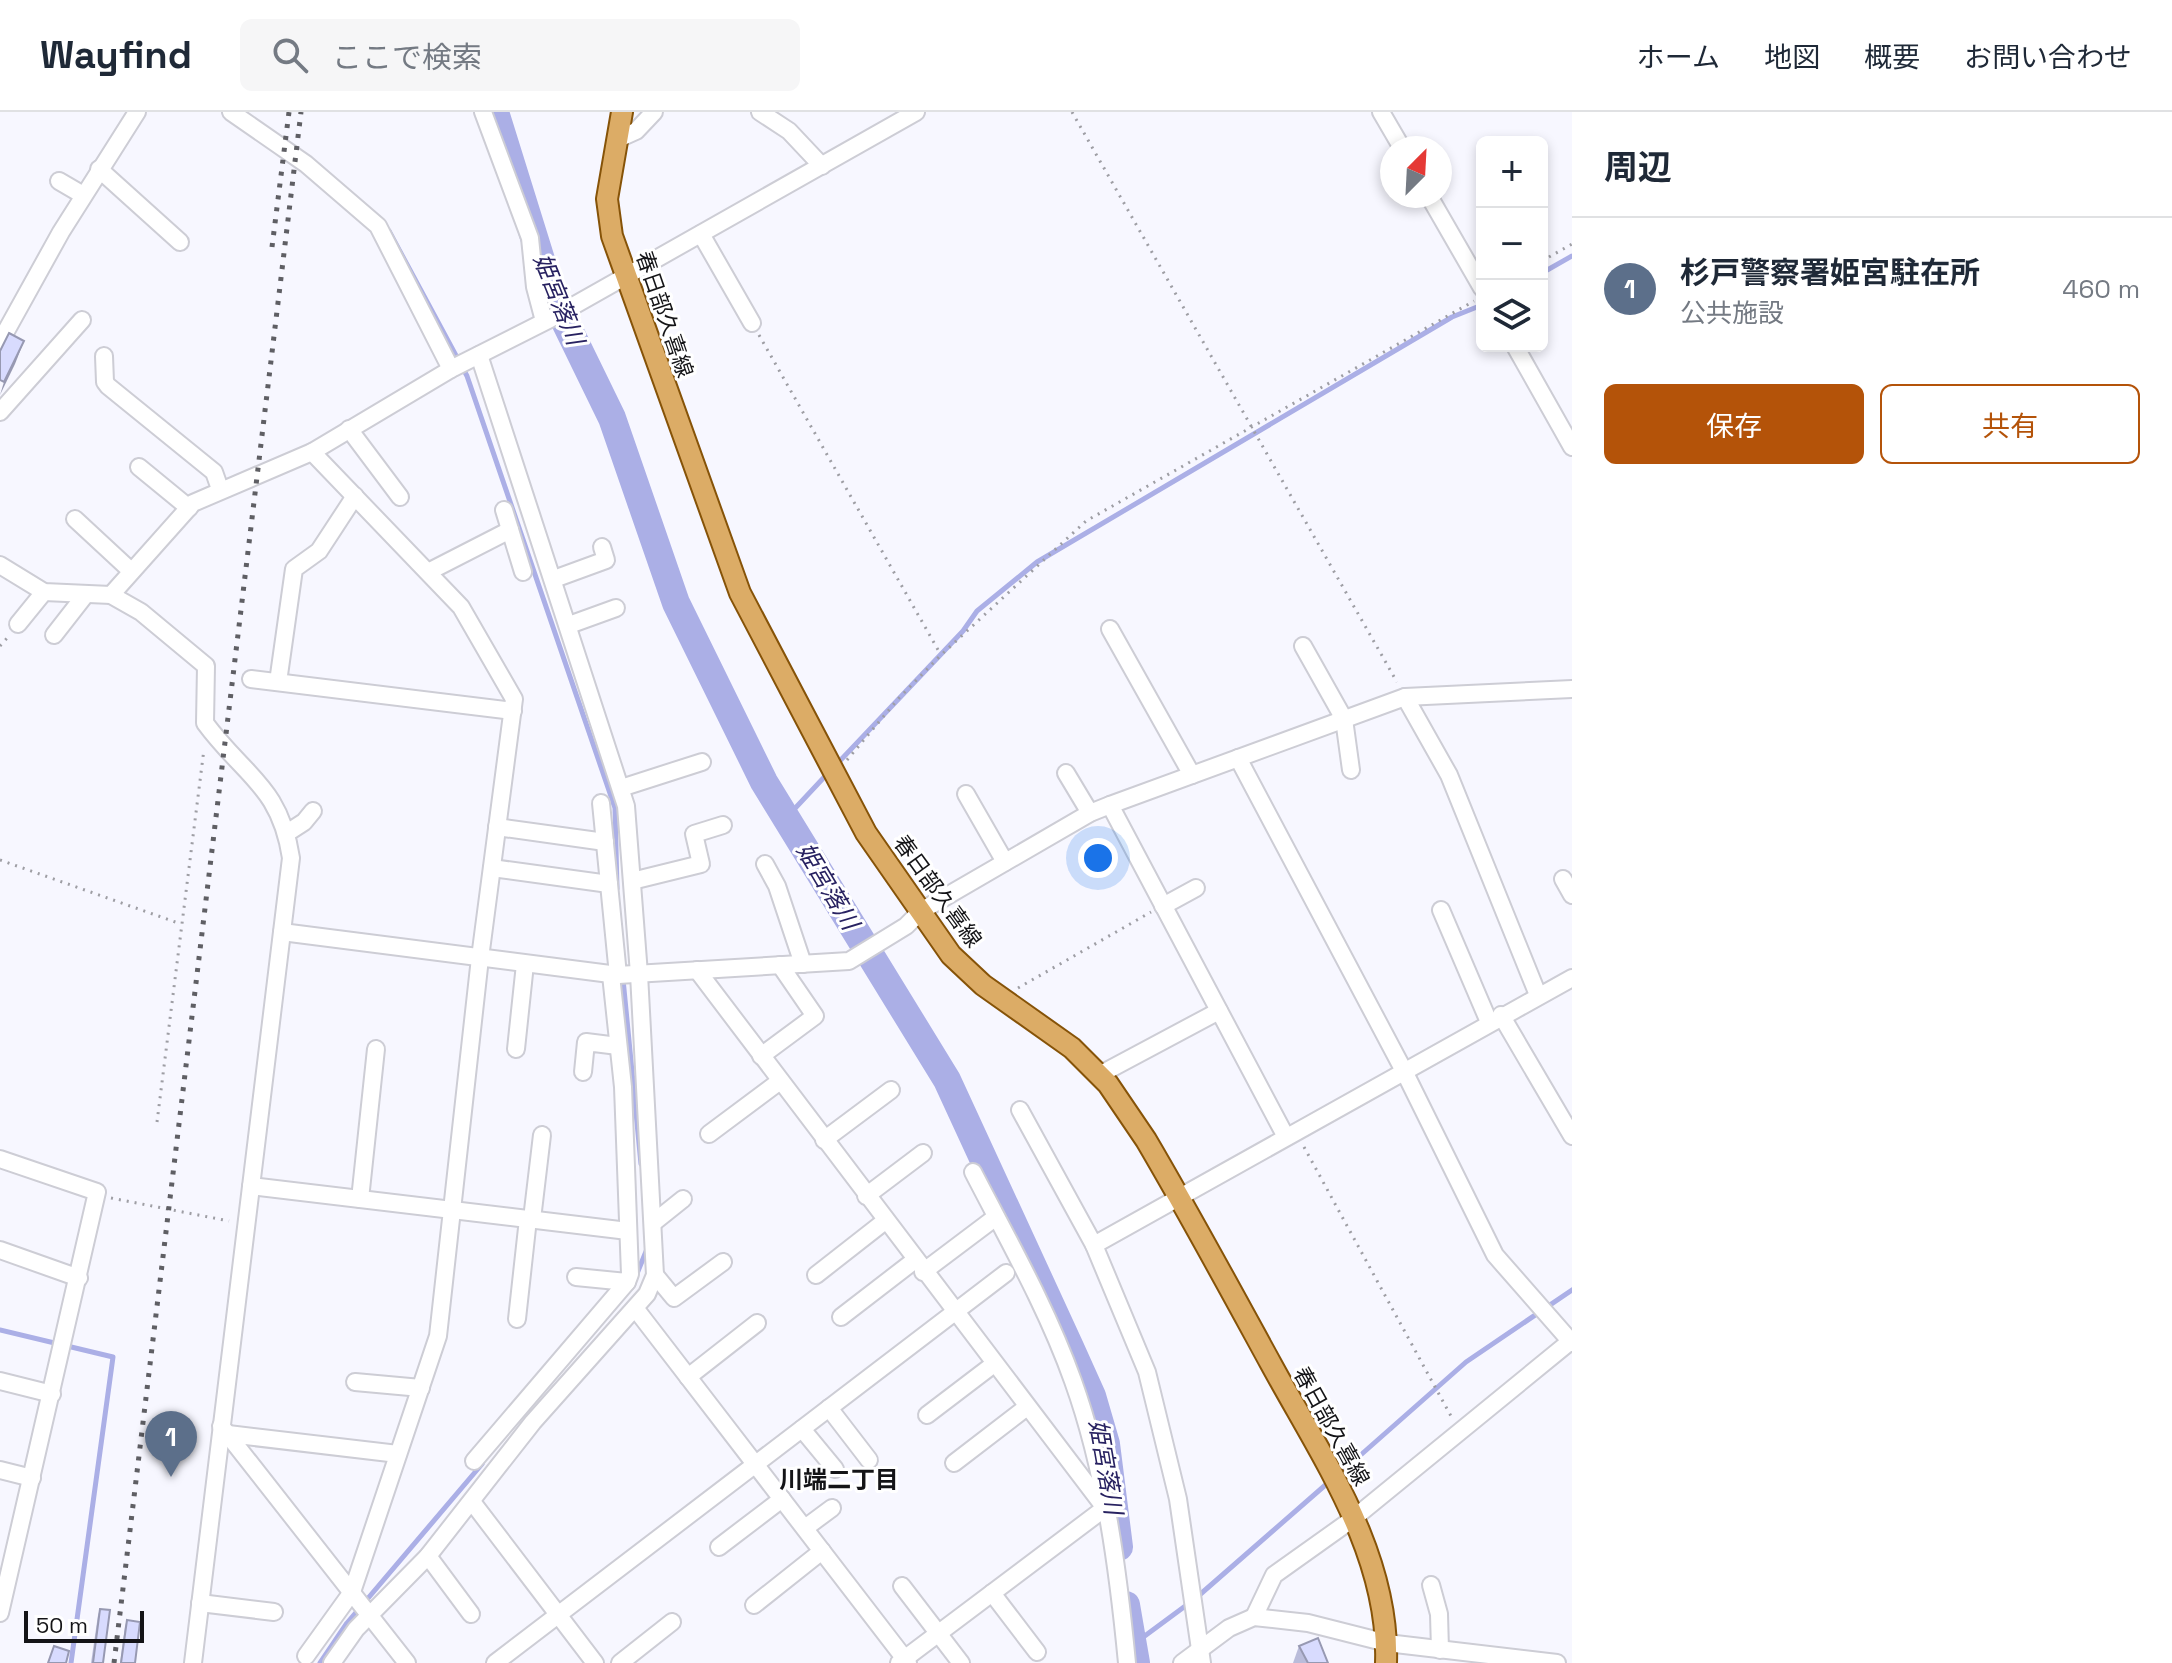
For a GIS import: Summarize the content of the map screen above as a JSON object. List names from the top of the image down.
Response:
{
  "streets": {
    "main road": ["春日部久喜線"]
  },
  "districts": ["川端二丁目"],
  "water": ["姫宮落川"],
  "scale_bar": "50 m",
  "north": "top right",
  "page": {
    "header": "Wayfind",
    "search": "ここで検索",
    "nav": [
      "ホーム",
      "地図",
      "概要",
      "お問い合わせ"
    ],
    "heading": "周辺",
    "map_buttons": ["+", "−"],
    "list": [
      {
        "mark": "1",
        "name": "杉戸警察署姫宮駐在所",
        "note": "公共施設",
        "value": "460 m"
      }
    ],
    "buttons": ["保存", "共有"],
    "pins": "1",
    "scale": "50 m"
  }
}
